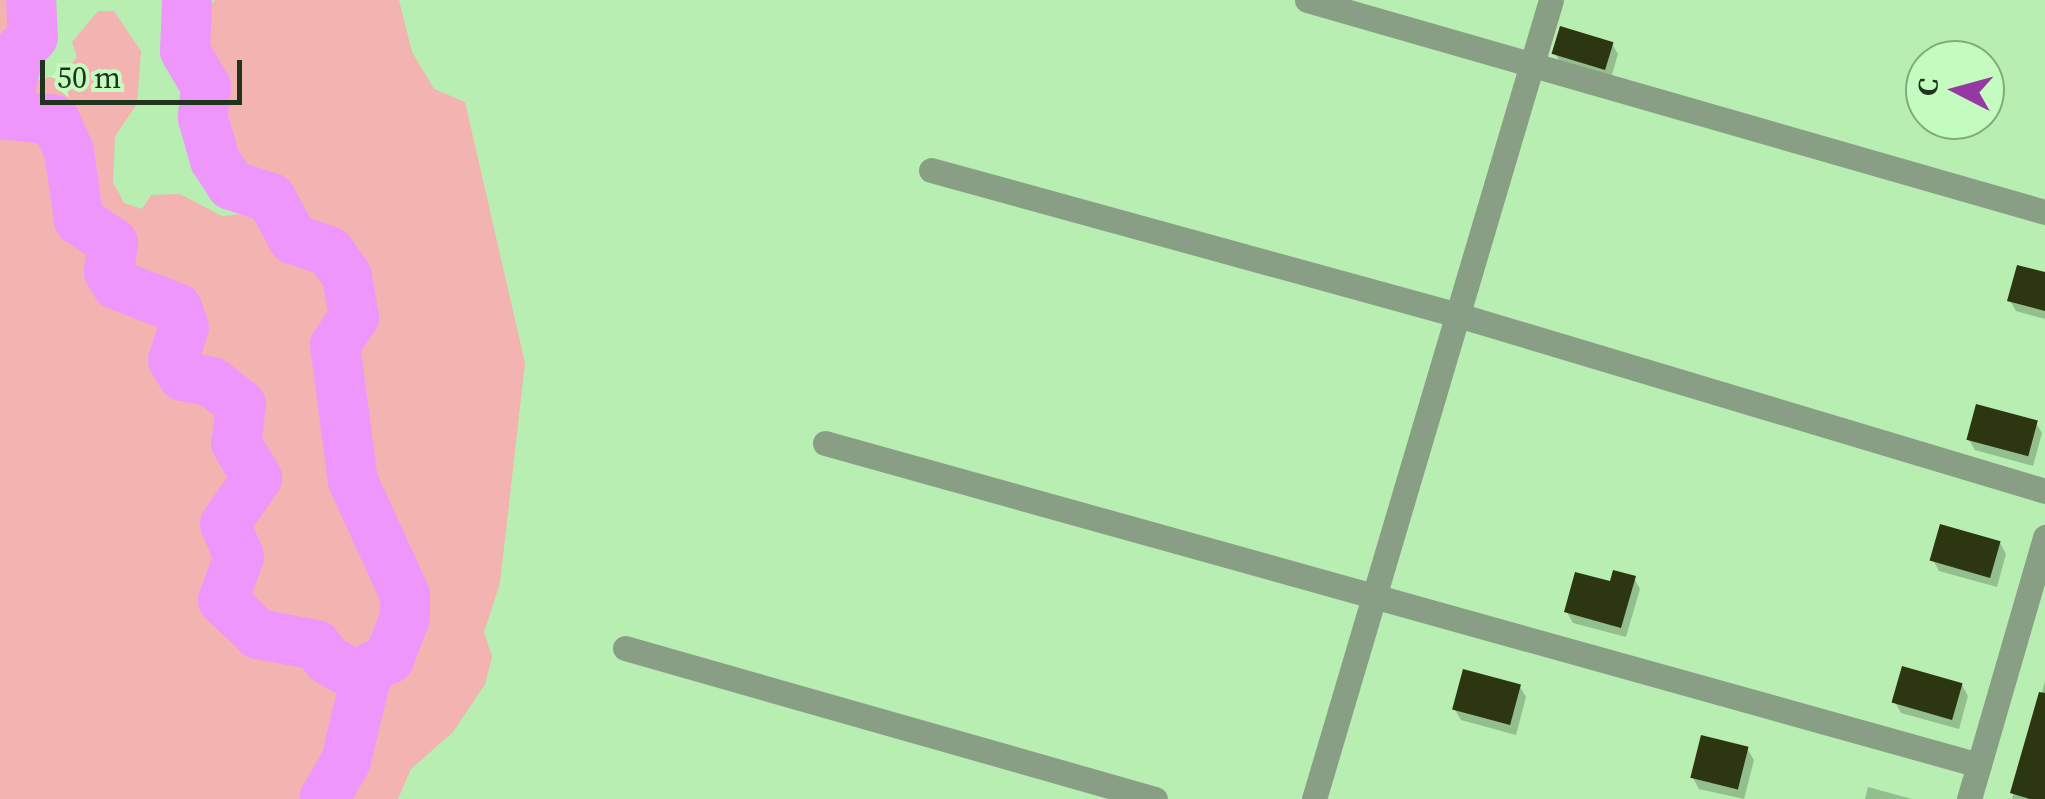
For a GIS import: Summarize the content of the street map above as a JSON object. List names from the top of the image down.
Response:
{
  "scale_bar": "50 m",
  "north": "left"
}
